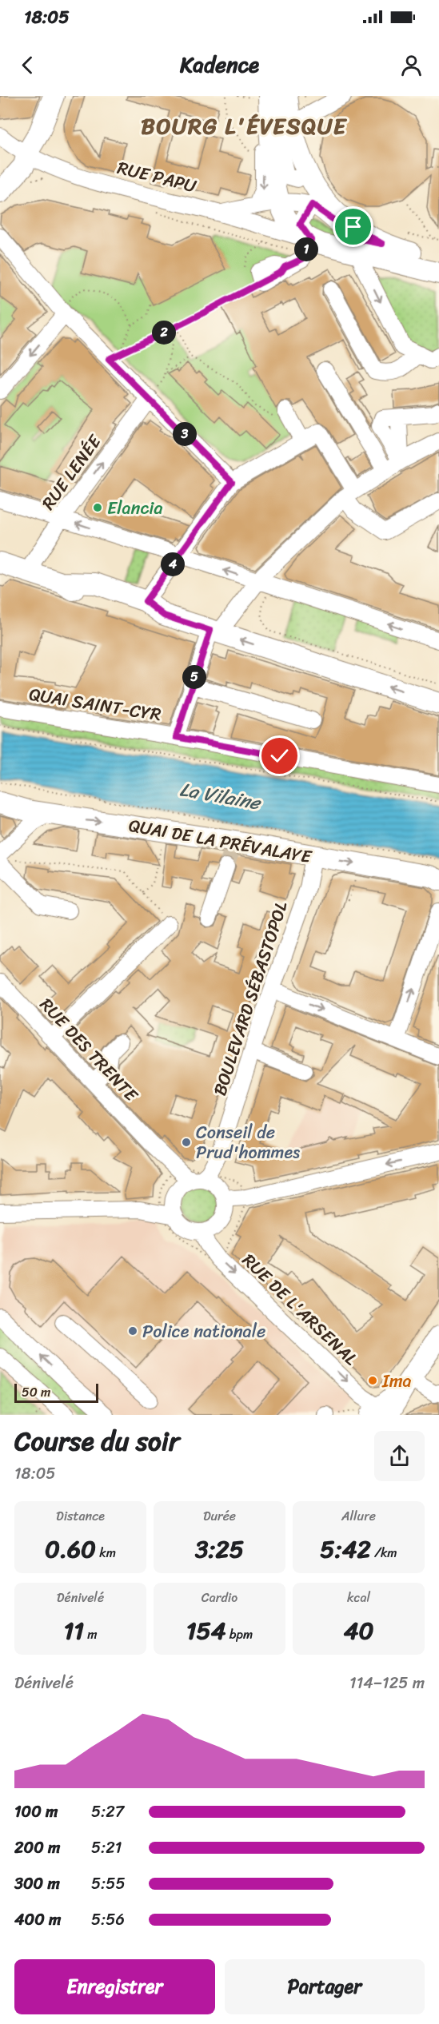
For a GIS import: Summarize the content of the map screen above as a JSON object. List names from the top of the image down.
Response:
{
  "streets": {
    "main road": ["QUAI DE LA PRÉVALAYE"],
    "street": [
      "RUE PAPU",
      "RUE LENÉE",
      "QUAI SAINT-CYR",
      "BOULEVARD SÉBASTOPOL",
      "RUE DES TRENTE",
      "RUE DE L'ARSENAL"
    ]
  },
  "crossings": [
    ["QUAI DE LA PRÉVALAYE", "BOULEVARD SÉBASTOPOL"],
    ["BOULEVARD SÉBASTOPOL", "RUE DES TRENTE"]
  ],
  "one_way": ["QUAI DE LA PRÉVALAYE", "RUE DE L'ARSENAL"],
  "districts": ["BOURG L'ÉVESQUE"],
  "water": ["La Vilaine"],
  "places": [
    "Elancia",
    "Conseil de Prud'hommes",
    "Police nationale",
    "Ima"
  ],
  "scale_bar": "50 m",
  "page": {
    "status": "18:05",
    "header": "Kadence",
    "pins": [
      "1",
      "2",
      "3",
      "4",
      "5"
    ],
    "scale": "50 m",
    "heading": ["Course du soir", "18:05"],
    "stats": [
      ["Distance", "0.60 km"],
      ["Durée", "3:25"],
      ["Allure", "5:42 /km"],
      ["Dénivelé", "11 m"],
      ["Cardio", "154 bpm"],
      ["kcal", "40"]
    ],
    "chart": ["Dénivelé", "114–125 m"],
    "list": [
      {
        "name": "100 m",
        "note": "5:27"
      },
      {
        "name": "200 m",
        "note": "5:21"
      },
      {
        "name": "300 m",
        "note": "5:55"
      },
      {
        "name": "400 m",
        "note": "5:56"
      }
    ],
    "buttons": ["Enregistrer", "Partager"]
  }
}
